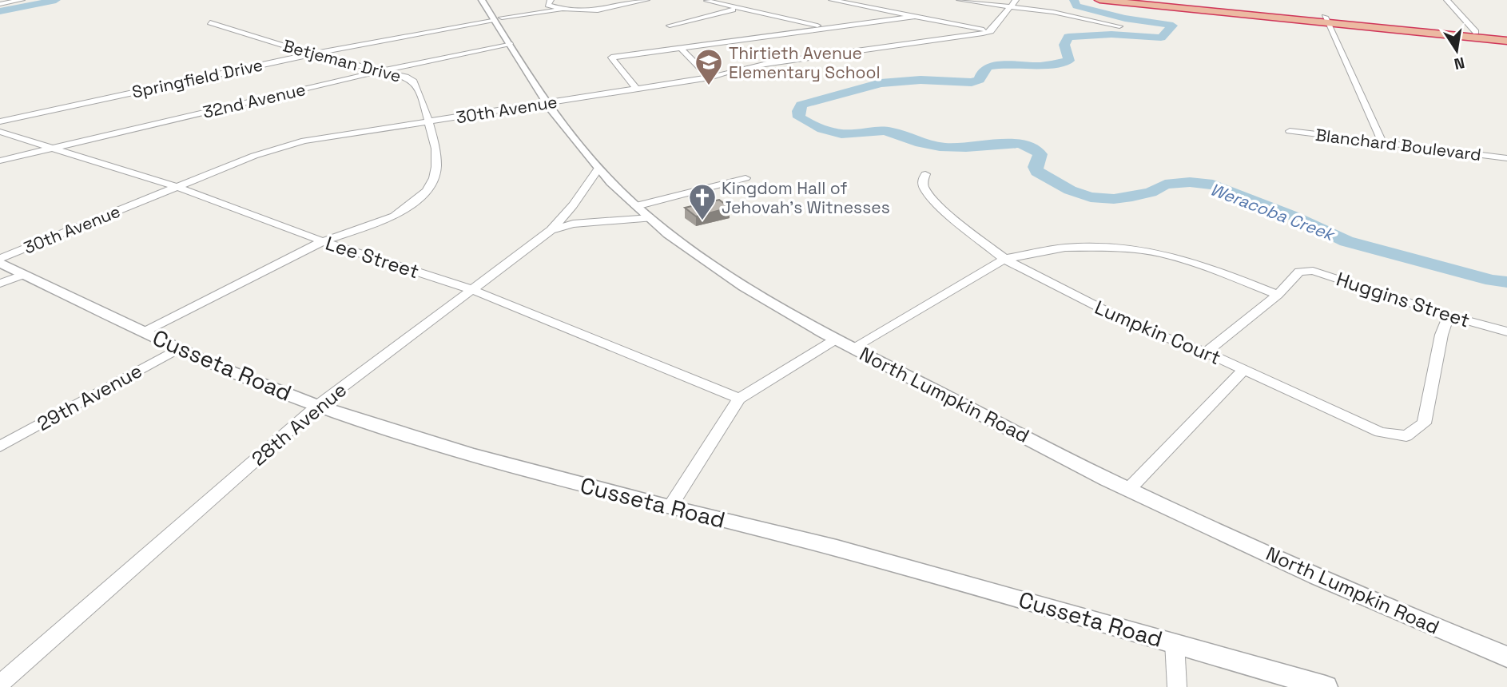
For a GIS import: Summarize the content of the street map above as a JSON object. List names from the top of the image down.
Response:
{
  "streets": {
    "street": [
      "Betjeman Drive",
      "Springfield Drive",
      "32nd Avenue",
      "30th Avenue",
      "Blanchard Boulevard",
      "Lee Street",
      "Huggins Street",
      "Lumpkin Court",
      "Cusseta Road",
      "North Lumpkin Road",
      "29th Avenue",
      "28th Avenue"
    ]
  },
  "crossings": [
    ["Betjeman Drive", "Springfield Drive"],
    ["Betjeman Drive", "32nd Avenue"],
    ["Betjeman Drive", "30th Avenue"],
    ["Betjeman Drive", "Lee Street"],
    ["Betjeman Drive", "Cusseta Road"],
    ["Springfield Drive", "North Lumpkin Road"],
    ["32nd Avenue", "Lee Street"],
    ["32nd Avenue", "North Lumpkin Road"],
    ["30th Avenue", "Lee Street"],
    ["30th Avenue", "Cusseta Road"],
    ["30th Avenue", "North Lumpkin Road"],
    ["Lee Street", "28th Avenue"],
    ["Huggins Street", "Lumpkin Court"],
    ["Cusseta Road", "29th Avenue"],
    ["Cusseta Road", "28th Avenue"],
    ["North Lumpkin Road", "28th Avenue"]
  ],
  "water": ["Weracoba Creek"],
  "places": {
    "school or university": ["Thirtieth Avenue Elementary School"],
    "church": ["Kingdom Hall of Jehovah’s Witnesses"]
  },
  "north": "bottom"
}
